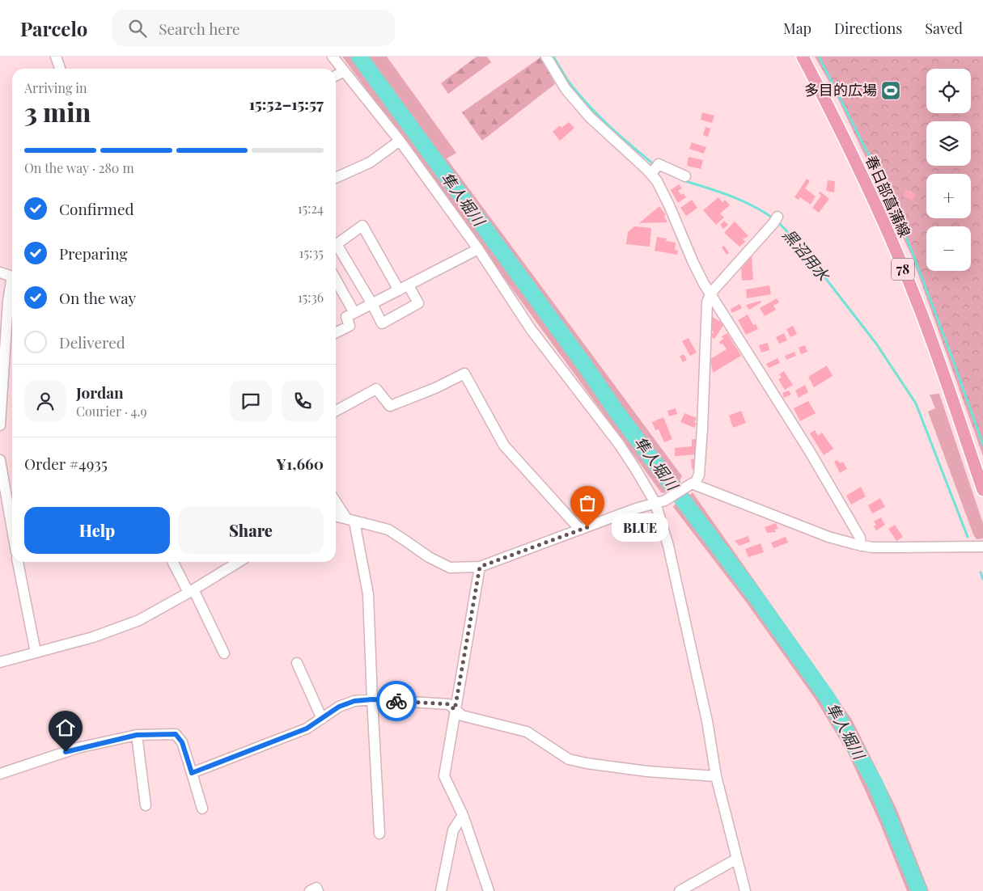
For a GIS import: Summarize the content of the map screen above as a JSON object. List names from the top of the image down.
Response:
{
  "streets": {
    "main road": ["春日部菖蒲線", "78"]
  },
  "water": ["隼人堀川", "黒沼用水"],
  "places": {
    "sports": ["多目的広場"],
    "other": ["BLUE"]
  },
  "page": {
    "header": "Parcelo",
    "search": "Search here",
    "nav": ["Map", "Directions", "Saved"],
    "map_buttons": ["+", "−"],
    "heading": ["3 min", "Arriving in", "15:52–15:57"],
    "panel": [
      "Jordan",
      "Courier · 4.9",
      "Order #4935",
      "¥1,660"
    ],
    "bar": "On the way · 280 m",
    "list": [
      ["Confirmed", "15:24"],
      ["Preparing", "15:35"],
      ["On the way", "15:36"],
      "Delivered"
    ],
    "buttons": ["Help", "Share"],
    "bubble": "BLUE"
  }
}
